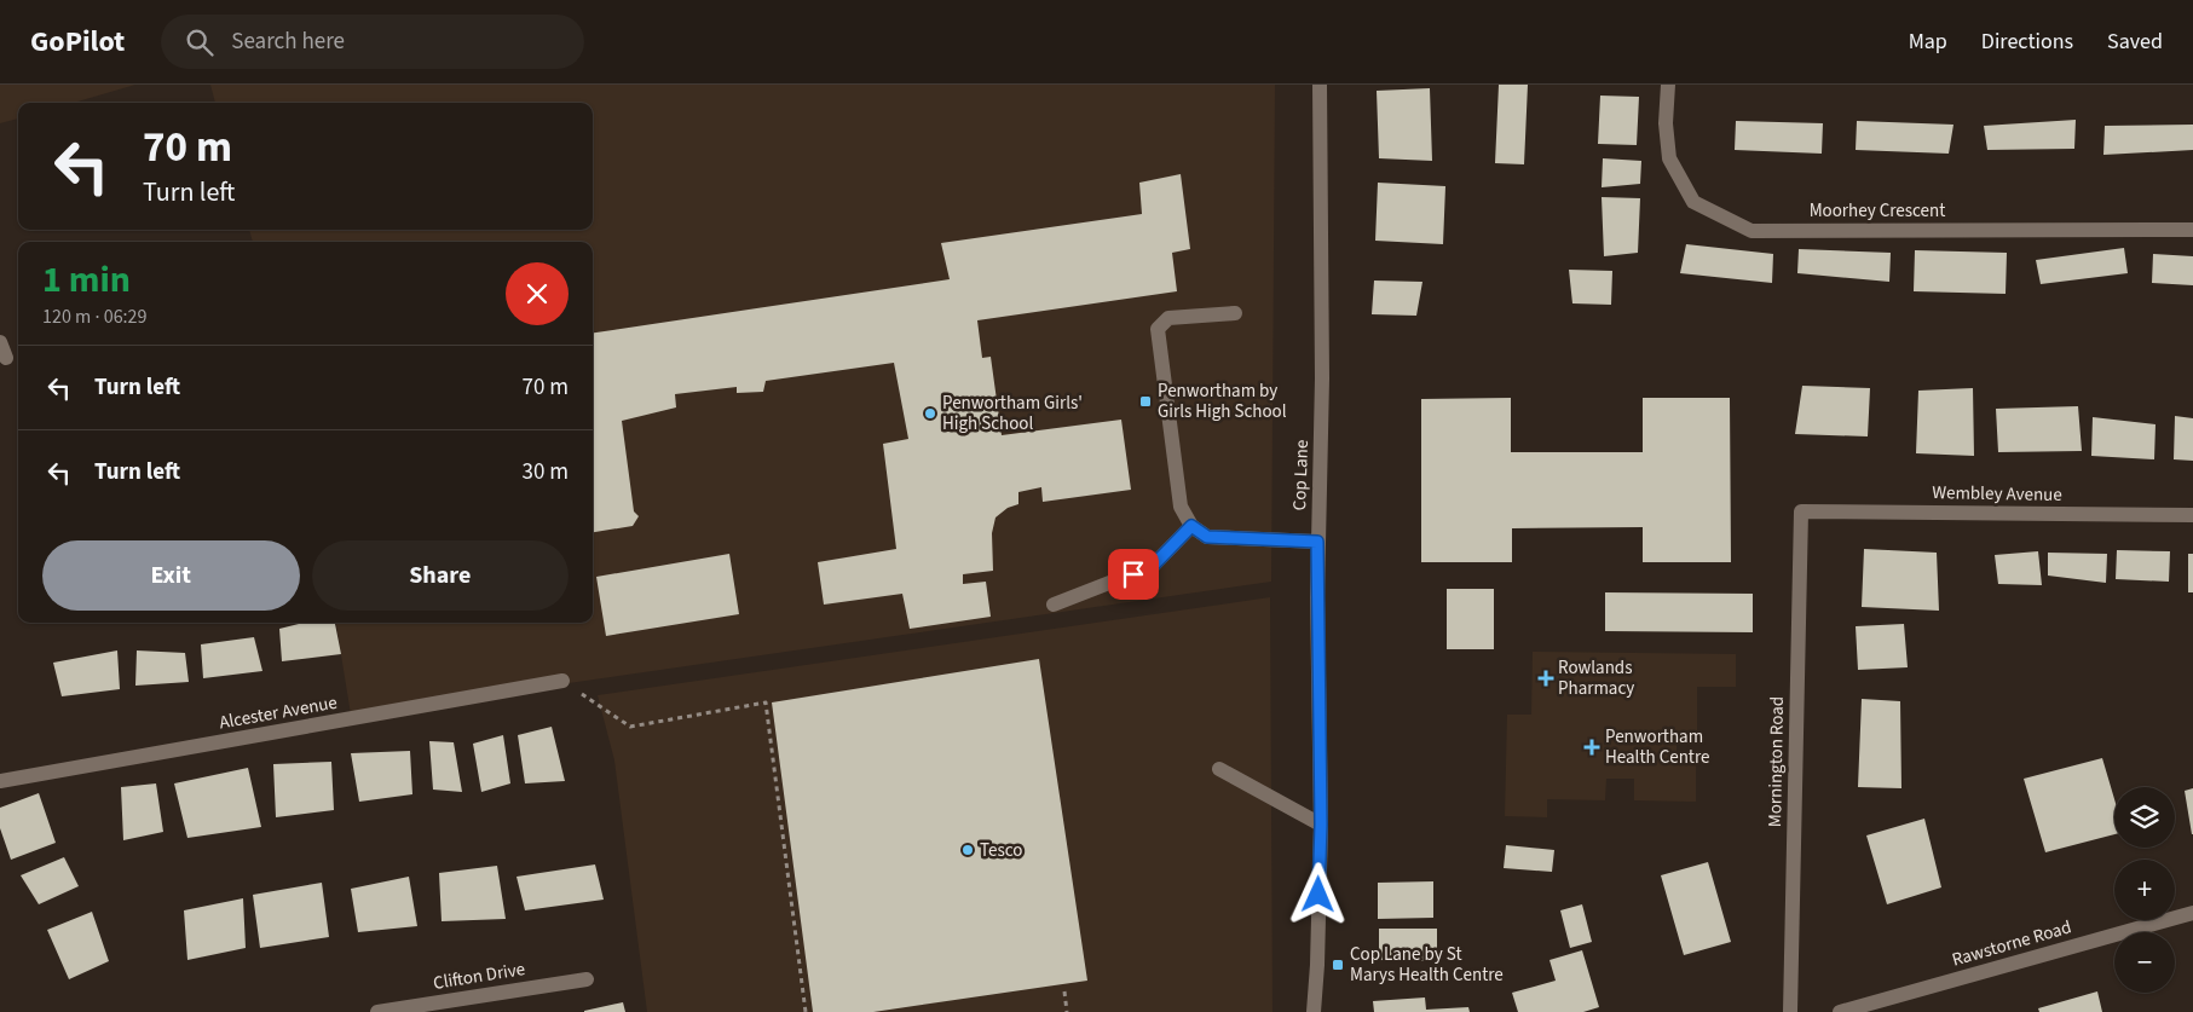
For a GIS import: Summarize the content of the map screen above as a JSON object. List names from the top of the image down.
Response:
{
  "streets": {
    "street": [
      "Moorhey Crescent",
      "Cop Lane",
      "Wembley Avenue",
      "Alcester Avenue",
      "Mornington Road",
      "Rawstorne Road",
      "Clifton Drive"
    ]
  },
  "crossings": [
    ["Wembley Avenue", "Mornington Road"]
  ],
  "places": {
    "transit": ["Penwortham by Girls High School", "Cop Lane by St Marys Health Centre"],
    "other": ["Penwortham Girls' High School", "Tesco"],
    "health": ["Rowlands Pharmacy", "Penwortham Health Centre"]
  },
  "page": {
    "header": "GoPilot",
    "search": "Search here",
    "nav": ["Map", "Directions", "Saved"],
    "turn": ["70 m", "Turn left"],
    "heading": ["1 min", "120 m · 06:29"],
    "list": [
      {
        "name": "Turn left",
        "value": "70 m"
      },
      {
        "name": "Turn left",
        "value": "30 m"
      }
    ],
    "buttons": ["Exit", "Share"],
    "map_buttons": ["+", "−"]
  }
}
